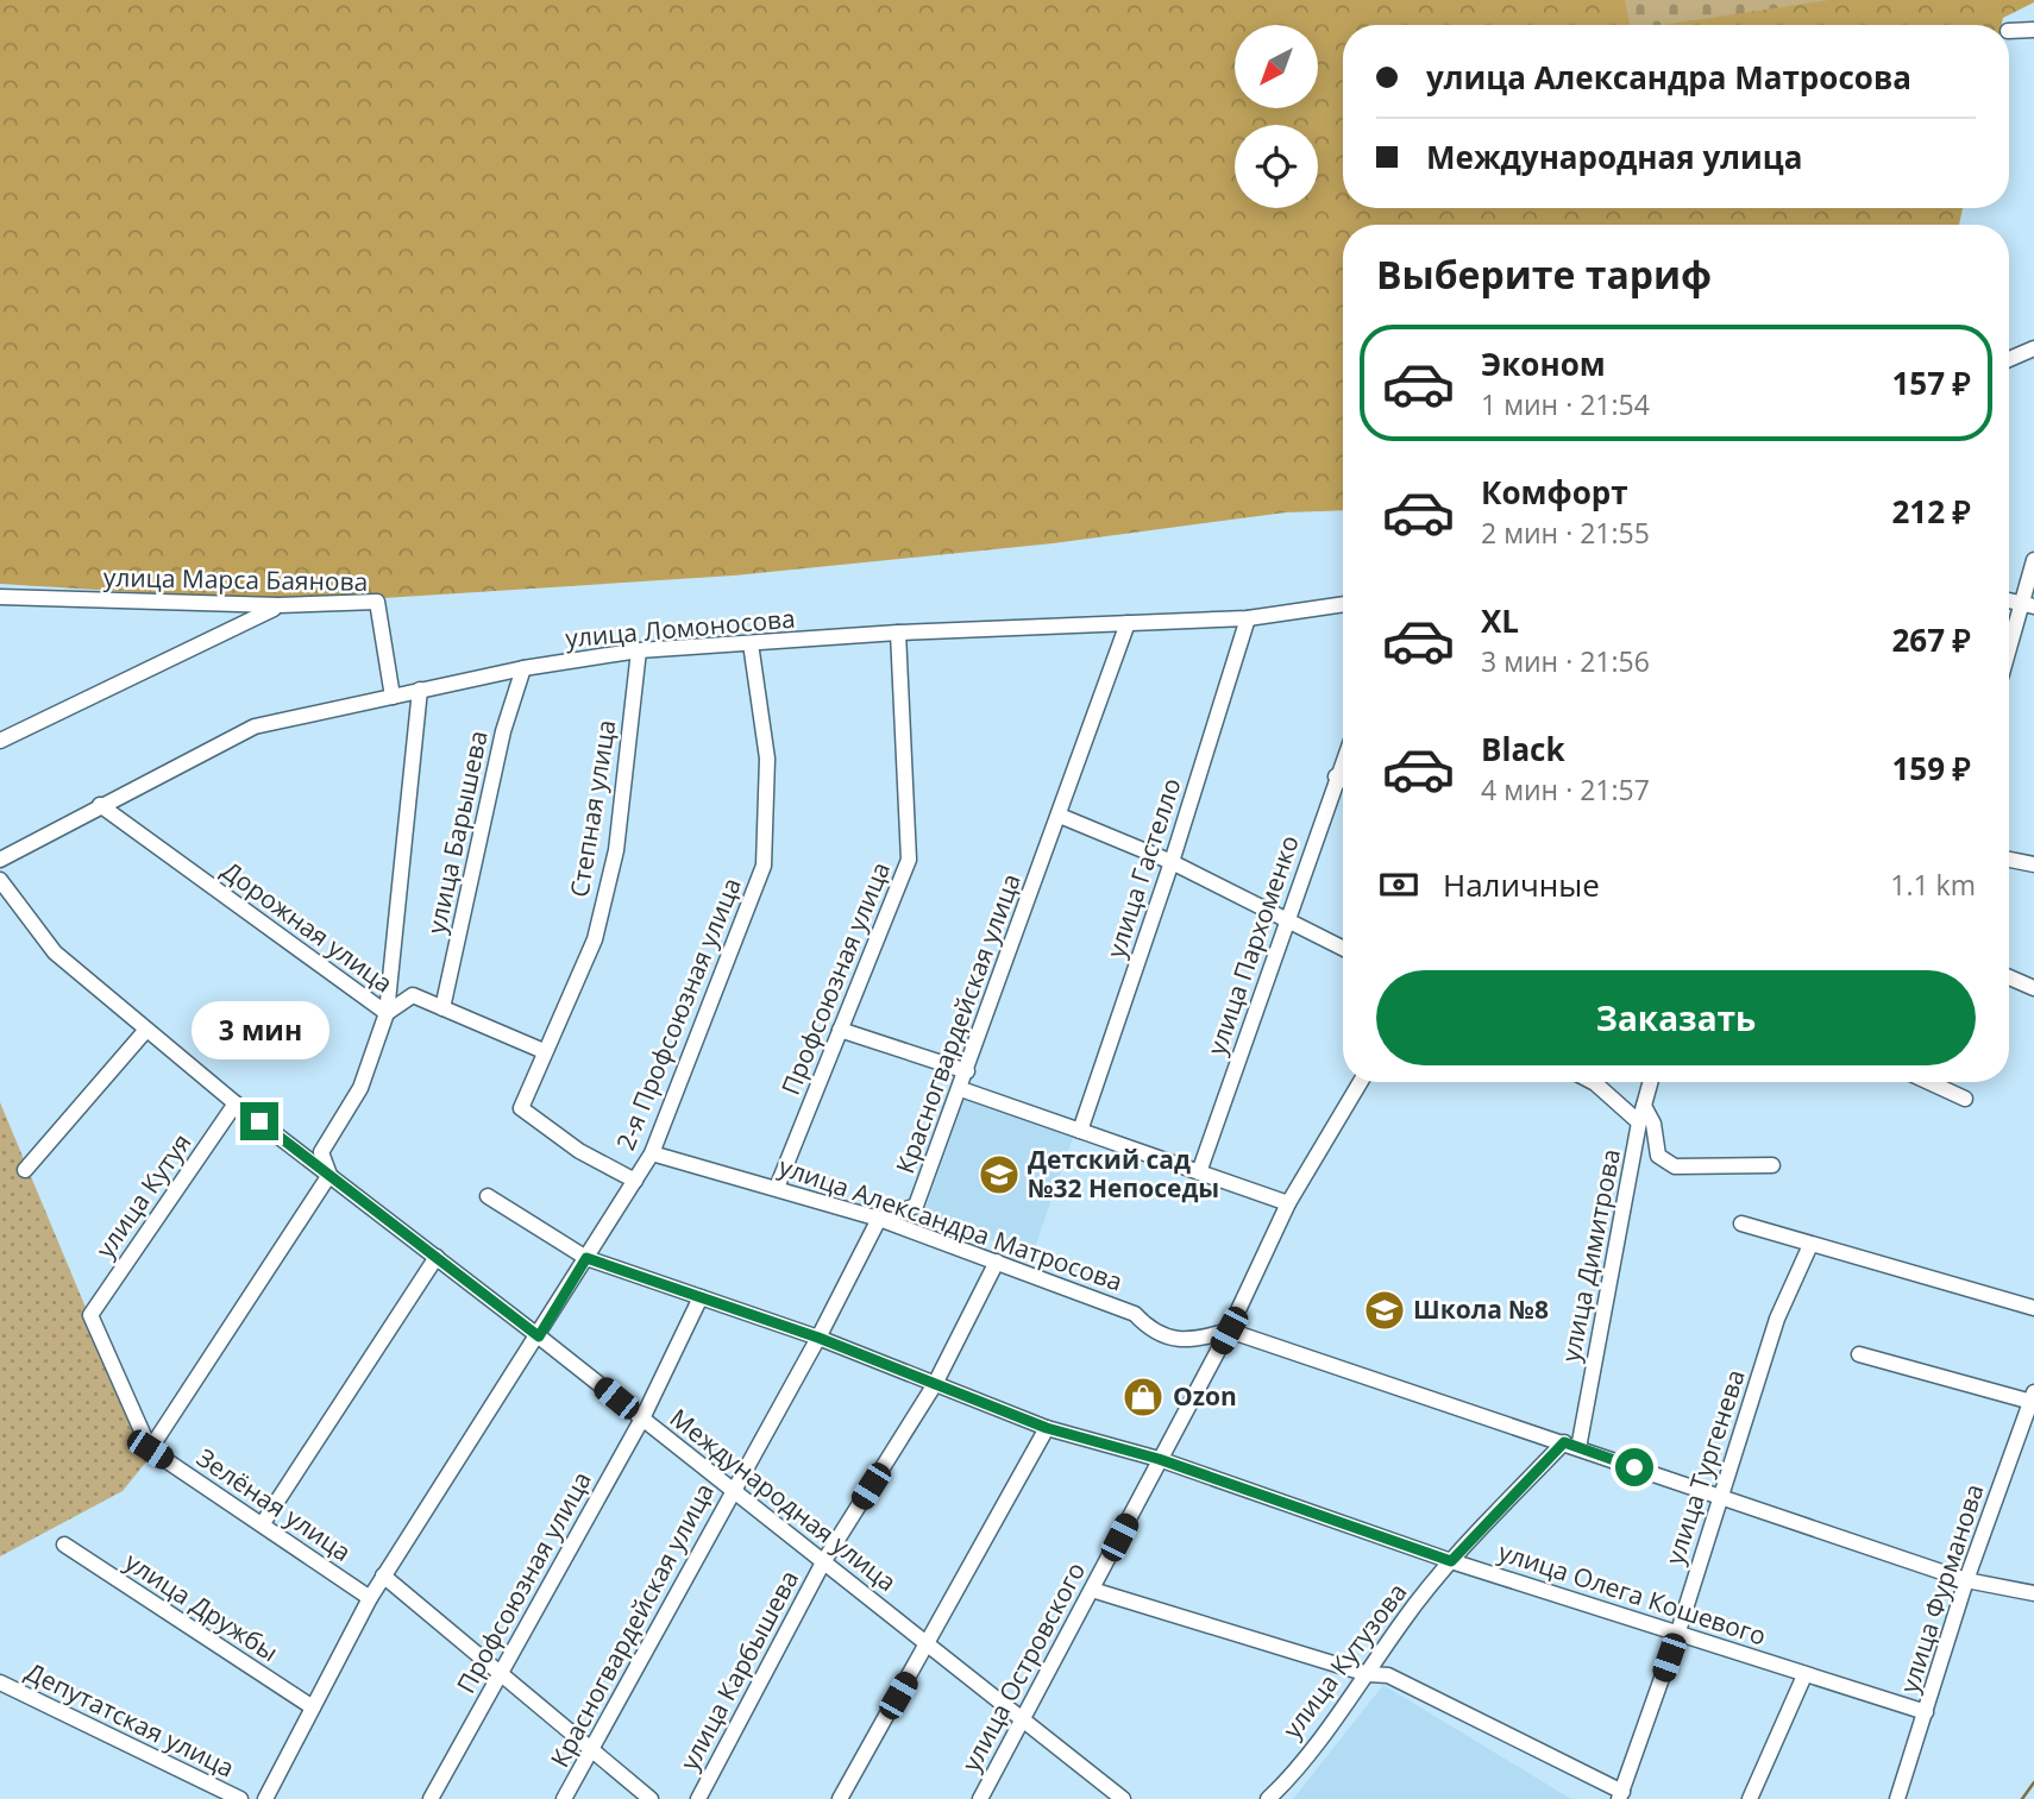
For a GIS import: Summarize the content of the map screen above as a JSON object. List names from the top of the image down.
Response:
{
  "streets": {
    "street": [
      "улица Марса Баянова",
      "улица Ломоносова",
      "Степная улица",
      "улица Барышева",
      "улица Гастелло",
      "Дорожная улица",
      "улица Пархоменко",
      "Профсоюзная улица",
      "2-я Профсоюзная улица",
      "Красногвардейская улица",
      "улица Кутуя",
      "улица Александра Матросова",
      "улица Димитрова",
      "улица Тургенева",
      "Международная улица",
      "Зелёная улица",
      "улица Фурманова",
      "улица Олега Кошевого",
      "улица Дружбы",
      "улица Кутузова",
      "улица Островского",
      "улица Карбышева",
      "Депутатская улица"
    ]
  },
  "crossings": [
    ["улица Марса Баянова", "улица Ломоносова"],
    ["улица Ломоносова", "Степная улица"],
    ["улица Ломоносова", "улица Барышева"],
    ["улица Ломоносова", "улица Гастелло"],
    ["улица Ломоносова", "Дорожная улица"],
    ["улица Ломоносова", "Профсоюзная улица"],
    ["улица Ломоносова", "2-я Профсоюзная улица"],
    ["улица Ломоносова", "Красногвардейская улица"],
    ["Степная улица", "Дорожная улица"],
    ["Степная улица", "2-я Профсоюзная улица"],
    ["улица Барышева", "Дорожная улица"],
    ["Профсоюзная улица", "улица Александра Матросова"],
    ["Профсоюзная улица", "Международная улица"],
    ["Профсоюзная улица", "улица Олега Кошевого"],
    ["2-я Профсоюзная улица", "улица Александра Матросова"],
    ["2-я Профсоюзная улица", "Международная улица"],
    ["2-я Профсоюзная улица", "Зелёная улица"],
    ["2-я Профсоюзная улица", "улица Олега Кошевого"],
    ["2-я Профсоюзная улица", "улица Дружбы"],
    ["Красногвардейская улица", "улица Александра Матросова"],
    ["Красногвардейская улица", "Международная улица"],
    ["Красногвардейская улица", "улица Олега Кошевого"],
    ["улица Кутуя", "Международная улица"],
    ["улица Кутуя", "Зелёная улица"],
    ["улица Александра Матросова", "улица Островского"],
    ["улица Александра Матросова", "улица Карбышева"],
    ["улица Димитрова", "улица Кутузова"],
    ["улица Тургенева", "улица Олега Кошевого"],
    ["Международная улица", "улица Островского"],
    ["Международная улица", "улица Карбышева"],
    ["улица Фурманова", "улица Олега Кошевого"],
    ["улица Олега Кошевого", "улица Кутузова"],
    ["улица Олега Кошевого", "улица Островского"],
    ["улица Олега Кошевого", "улица Карбышева"]
  ],
  "places": {
    "school or university": ["Детский сад №32 Непоседы", "Школа №8"],
    "shop": ["Ozon"]
  },
  "north": "bottom left",
  "page": {
    "banner": ["улица Александра Матросова", "Международная улица"],
    "heading": "Выберите тариф",
    "list": [
      {
        "name": "Эконом",
        "note": "1 мин · 21:54",
        "value": "157 ₽"
      },
      {
        "name": "Комфорт",
        "note": "2 мин · 21:55",
        "value": "212 ₽"
      },
      {
        "name": "XL",
        "note": "3 мин · 21:56",
        "value": "267 ₽"
      },
      {
        "name": "Black",
        "note": "4 мин · 21:57",
        "value": "159 ₽"
      }
    ],
    "pay": ["Наличные", "1.1 km"],
    "buttons": "Заказать",
    "bubble": "3 мин"
  }
}
